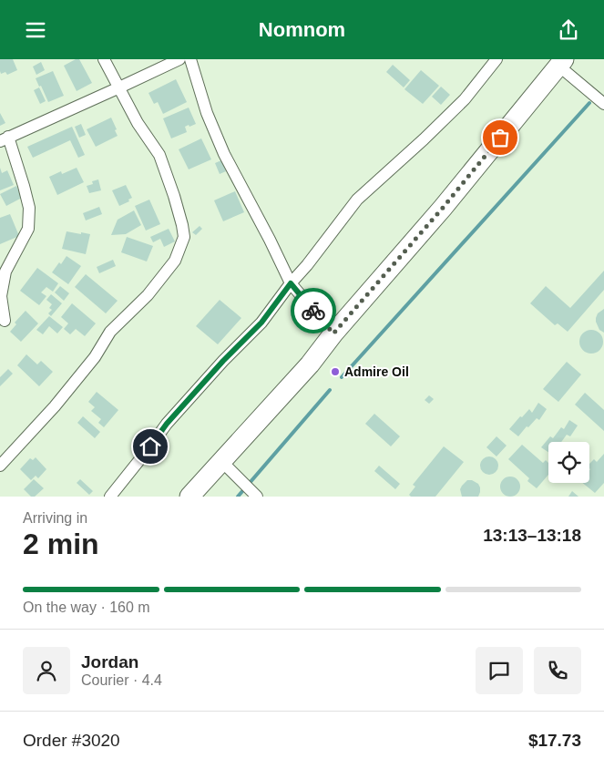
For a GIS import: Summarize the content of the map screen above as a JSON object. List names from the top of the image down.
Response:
{
  "places": ["Admire Oil"],
  "page": {
    "header": "Nomnom",
    "heading": ["2 min", "Arriving in", "13:13–13:18"],
    "panel": [
      "Jordan",
      "Courier · 4.4",
      "Order #3020",
      "$17.73"
    ],
    "bar": "On the way · 160 m"
  }
}
